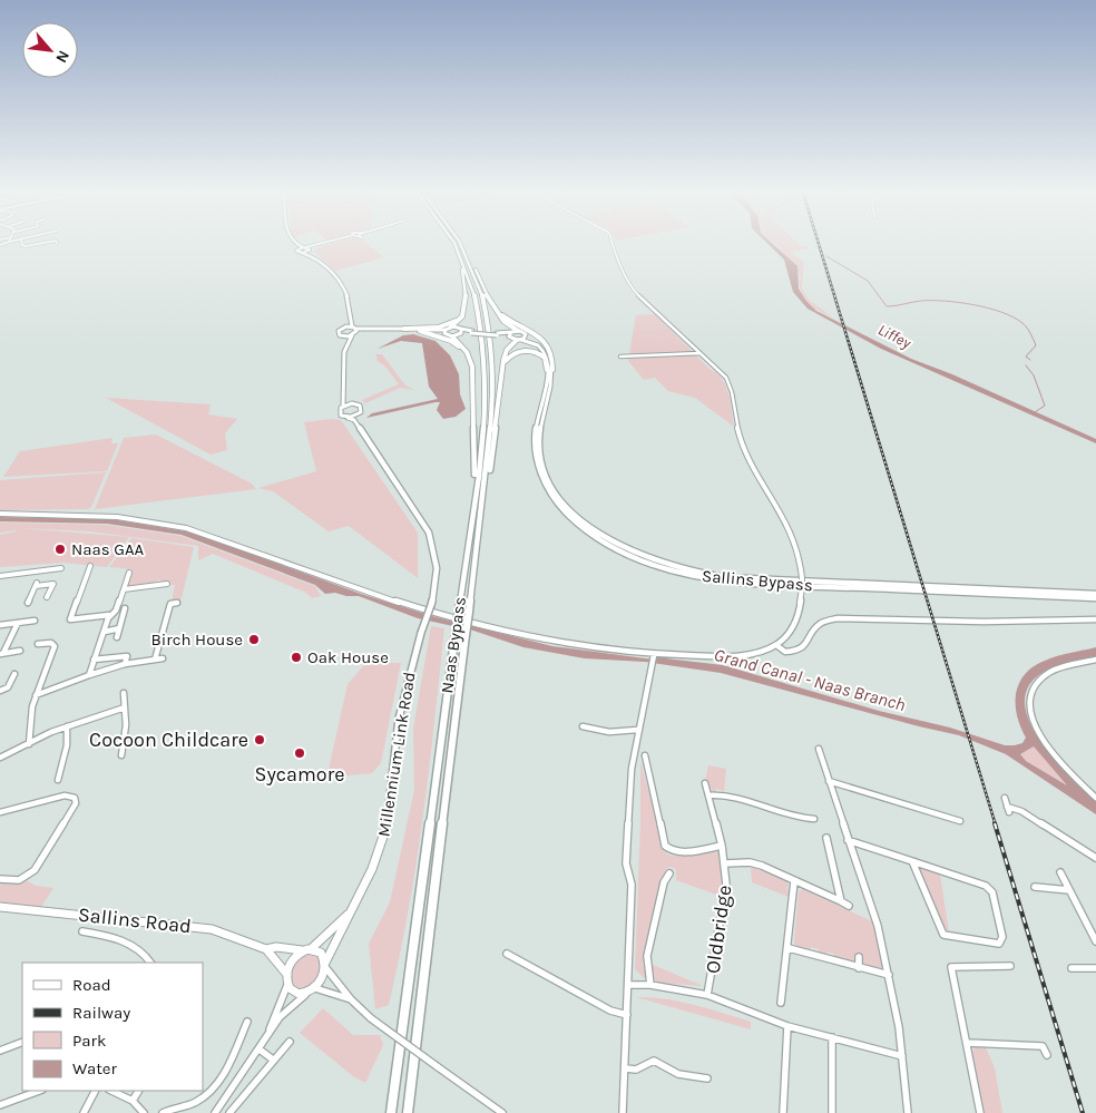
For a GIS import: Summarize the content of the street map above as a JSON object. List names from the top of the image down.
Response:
{
  "streets": {
    "highway": ["Naas Bypass"],
    "main road": ["Sallins Bypass", "Millennium Link Road", "Sallins Road"],
    "street": ["Oldbridge"]
  },
  "crossings": [
    ["Millennium Link Road", "Sallins Road"]
  ],
  "water": ["Liffey", "Grand Canal - Naas Branch"],
  "places": [
    "Naas GAA",
    "Birch House",
    "Oak House",
    "Cocoon Childcare",
    "Sycamore"
  ],
  "legend": [
    "Road",
    "Railway",
    "Park",
    "Water"
  ],
  "north": "bottom right"
}
